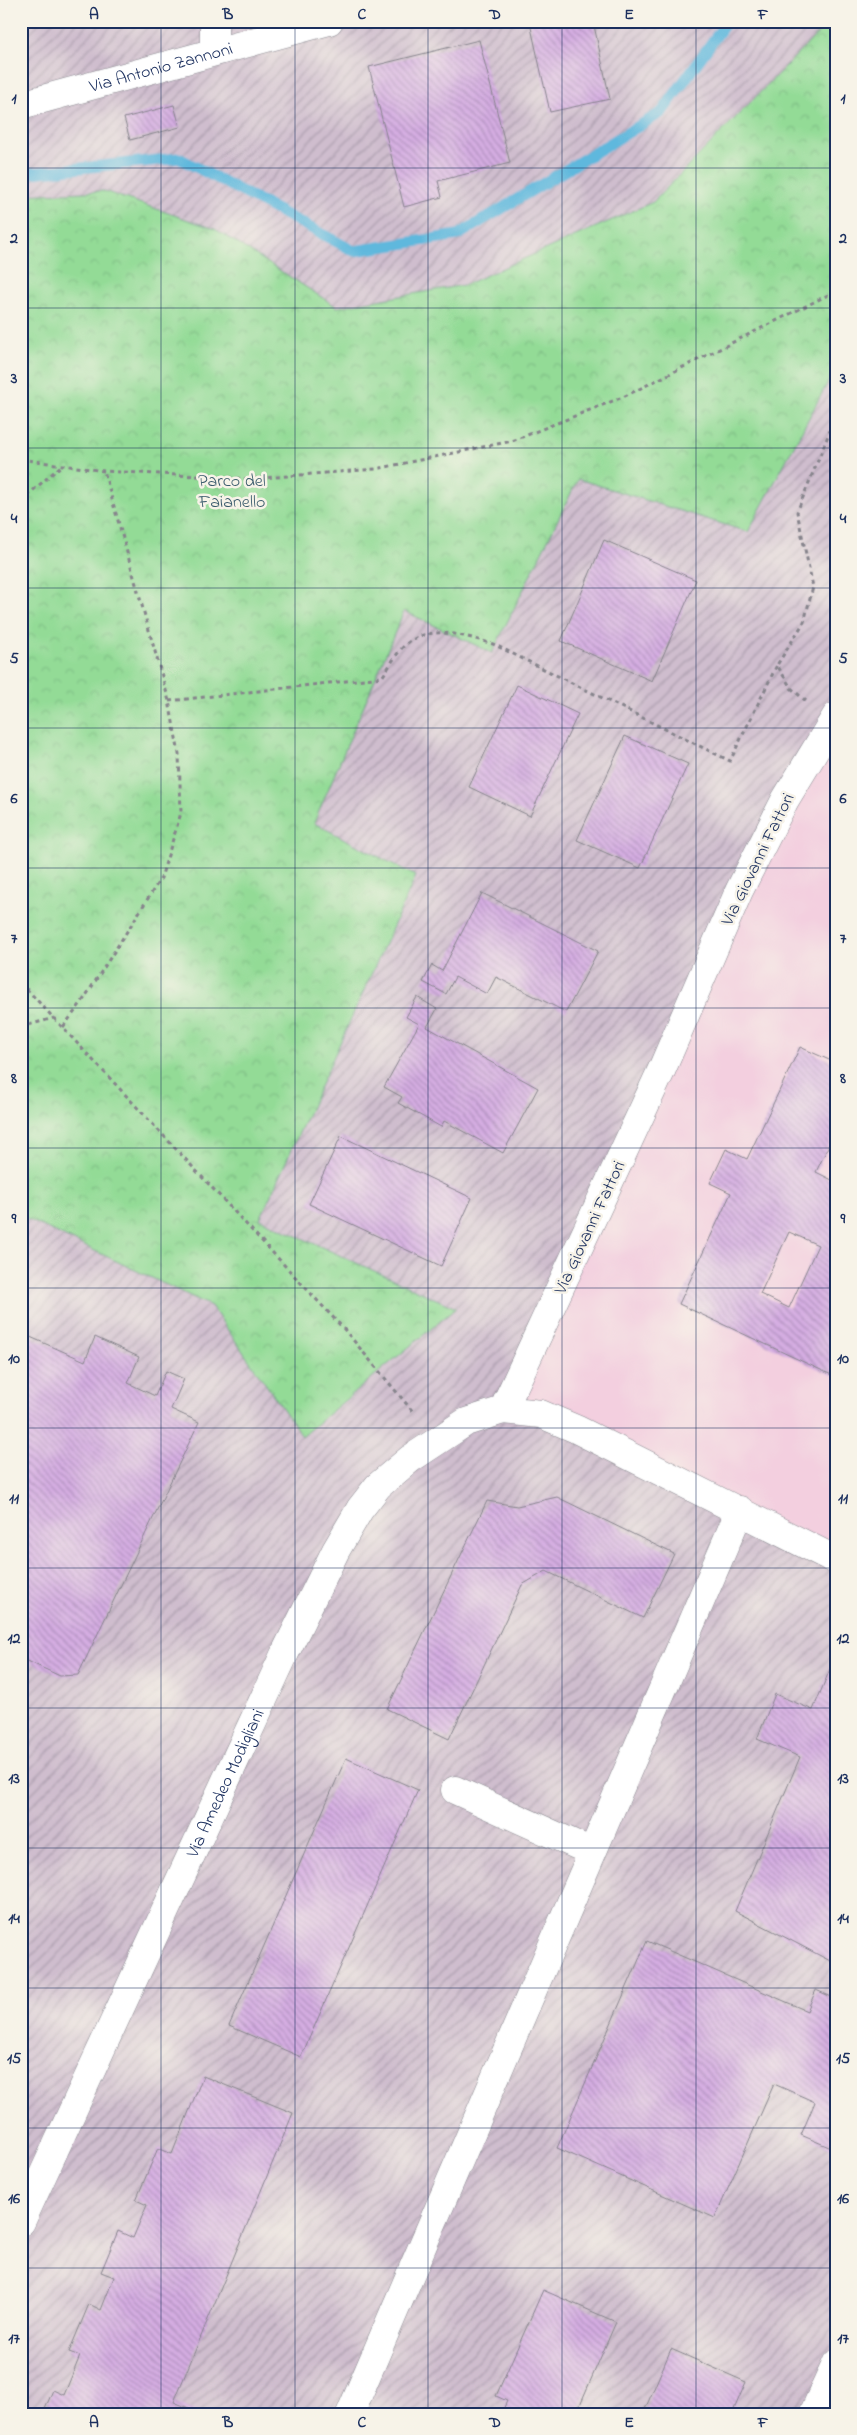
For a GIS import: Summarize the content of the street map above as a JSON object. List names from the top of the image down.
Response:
{
  "streets": {
    "street": ["Via Antonio Zannoni", "Via Giovanni Fattori", "Via Amedeo Modigliani"]
  },
  "crossings": [
    ["Via Giovanni Fattori", "Via Amedeo Modigliani"]
  ],
  "parks": ["Parco del Faianello"],
  "grid": {
    "columns": [
      "A",
      "B",
      "C",
      "D",
      "E",
      "F"
    ],
    "rows": [
      "1",
      "2",
      "3",
      "4",
      "5",
      "6",
      "7",
      "8",
      "9",
      "10",
      "11",
      "12",
      "13",
      "14",
      "15",
      "16",
      "17"
    ]
  }
}
